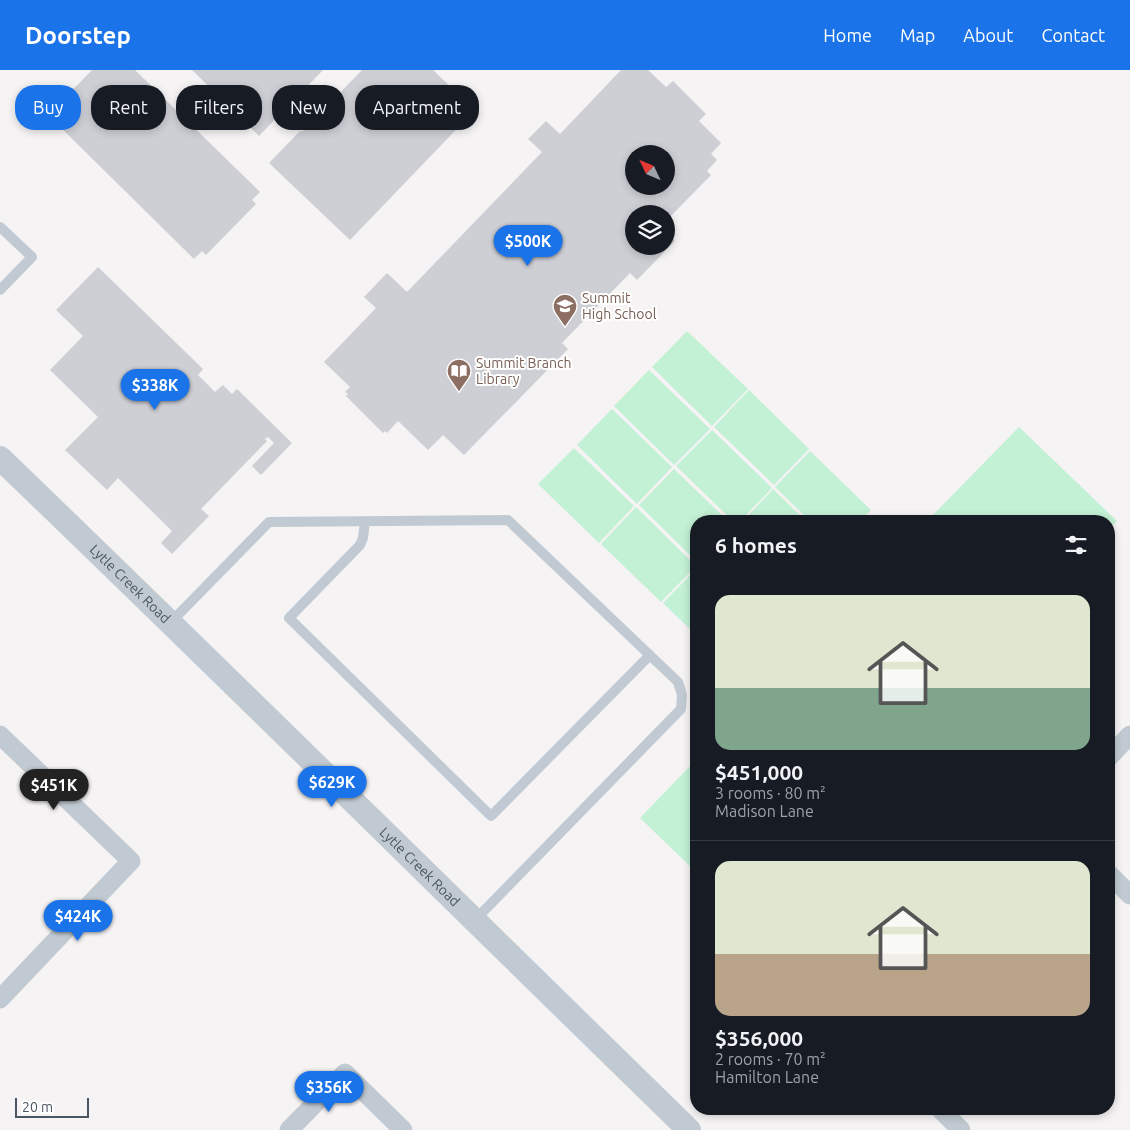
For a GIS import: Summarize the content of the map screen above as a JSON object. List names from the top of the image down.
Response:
{
  "streets": {
    "street": ["Lytle Creek Road"]
  },
  "places": {
    "school or university": ["Summit High School"],
    "library": ["Summit Branch Library"]
  },
  "scale_bar": "20 m",
  "north": "top left",
  "page": {
    "header": "Doorstep",
    "nav": [
      "Home",
      "Map",
      "About",
      "Contact"
    ],
    "chip": [
      "Buy",
      "Rent",
      "Filters",
      "New",
      "Apartment"
    ],
    "price": [
      "$500K",
      "$338K",
      "$629K",
      "$451K",
      "$424K",
      "$356K"
    ],
    "heading": "6 homes",
    "list": [
      {
        "name": "$451,000",
        "note": "3 rooms · 80 m² · Madison Lane"
      },
      {
        "name": "$356,000",
        "note": "2 rooms · 70 m² · Hamilton Lane"
      }
    ],
    "scale": "20 m"
  }
}
